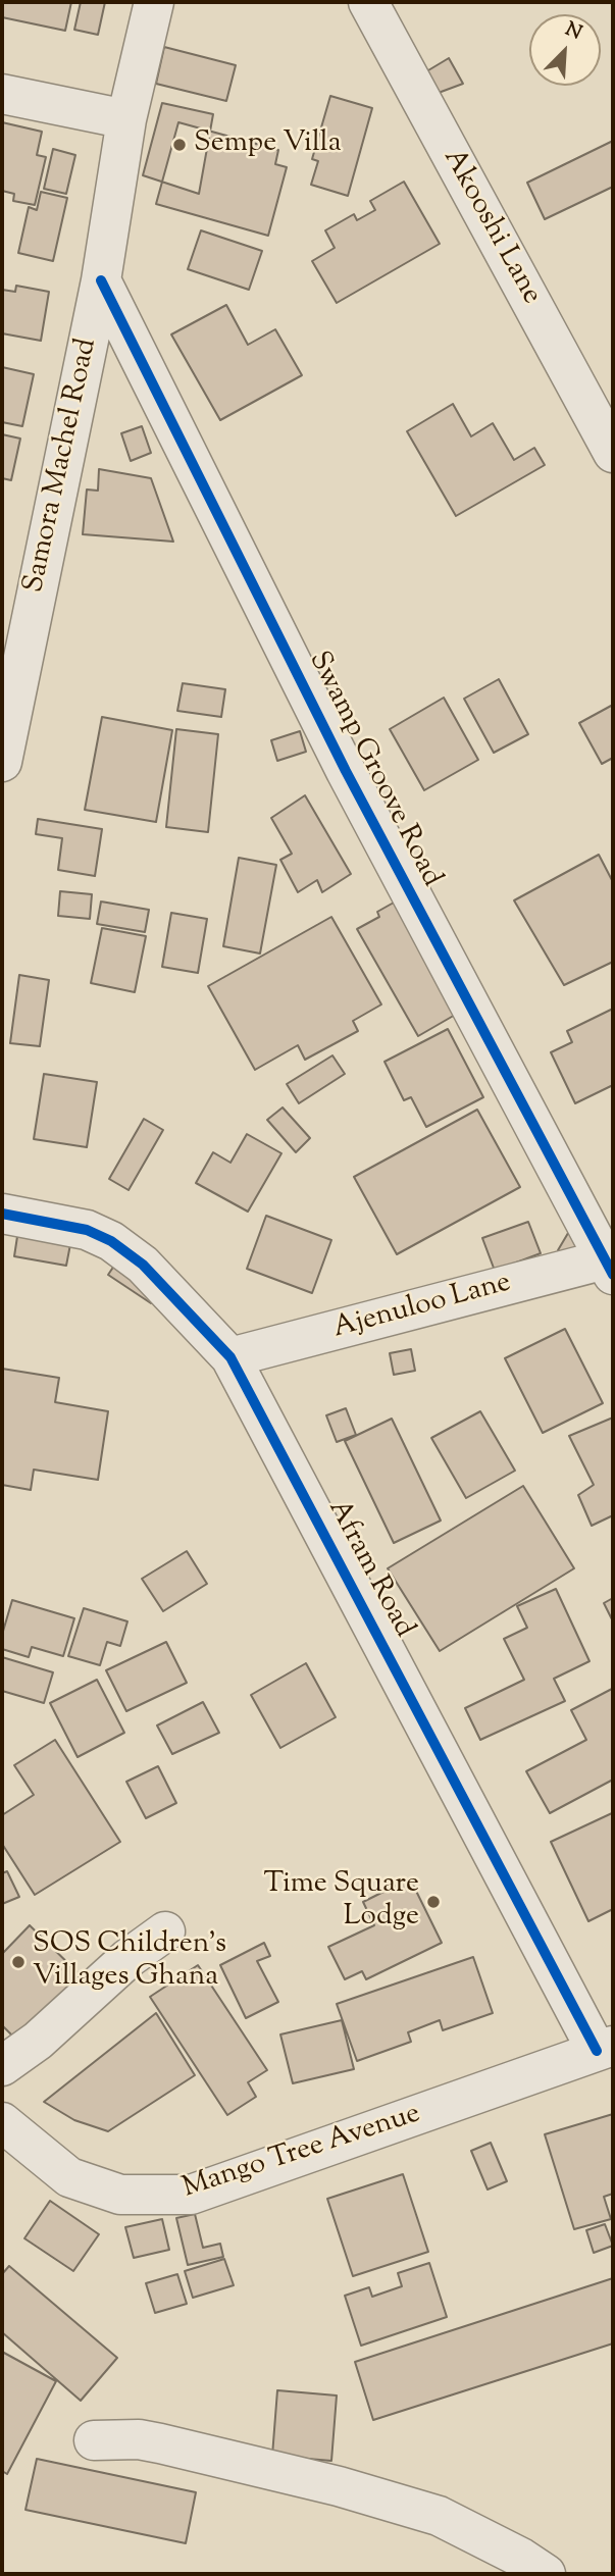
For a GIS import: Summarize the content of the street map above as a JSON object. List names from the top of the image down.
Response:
{
  "streets": {
    "street": [
      "Akooshi Lane",
      "Samora Machel Road",
      "Swamp Groove Road",
      "Ajenuloo Lane",
      "Afram Road",
      "Mango Tree Avenue"
    ]
  },
  "crossings": [
    ["Samora Machel Road", "Swamp Groove Road"],
    ["Swamp Groove Road", "Ajenuloo Lane"],
    ["Ajenuloo Lane", "Afram Road"],
    ["Afram Road", "Mango Tree Avenue"]
  ],
  "places": ["Sempe Villa", "Time Square Lodge", "SOS Children's Villages Ghana"],
  "north": "top right"
}
